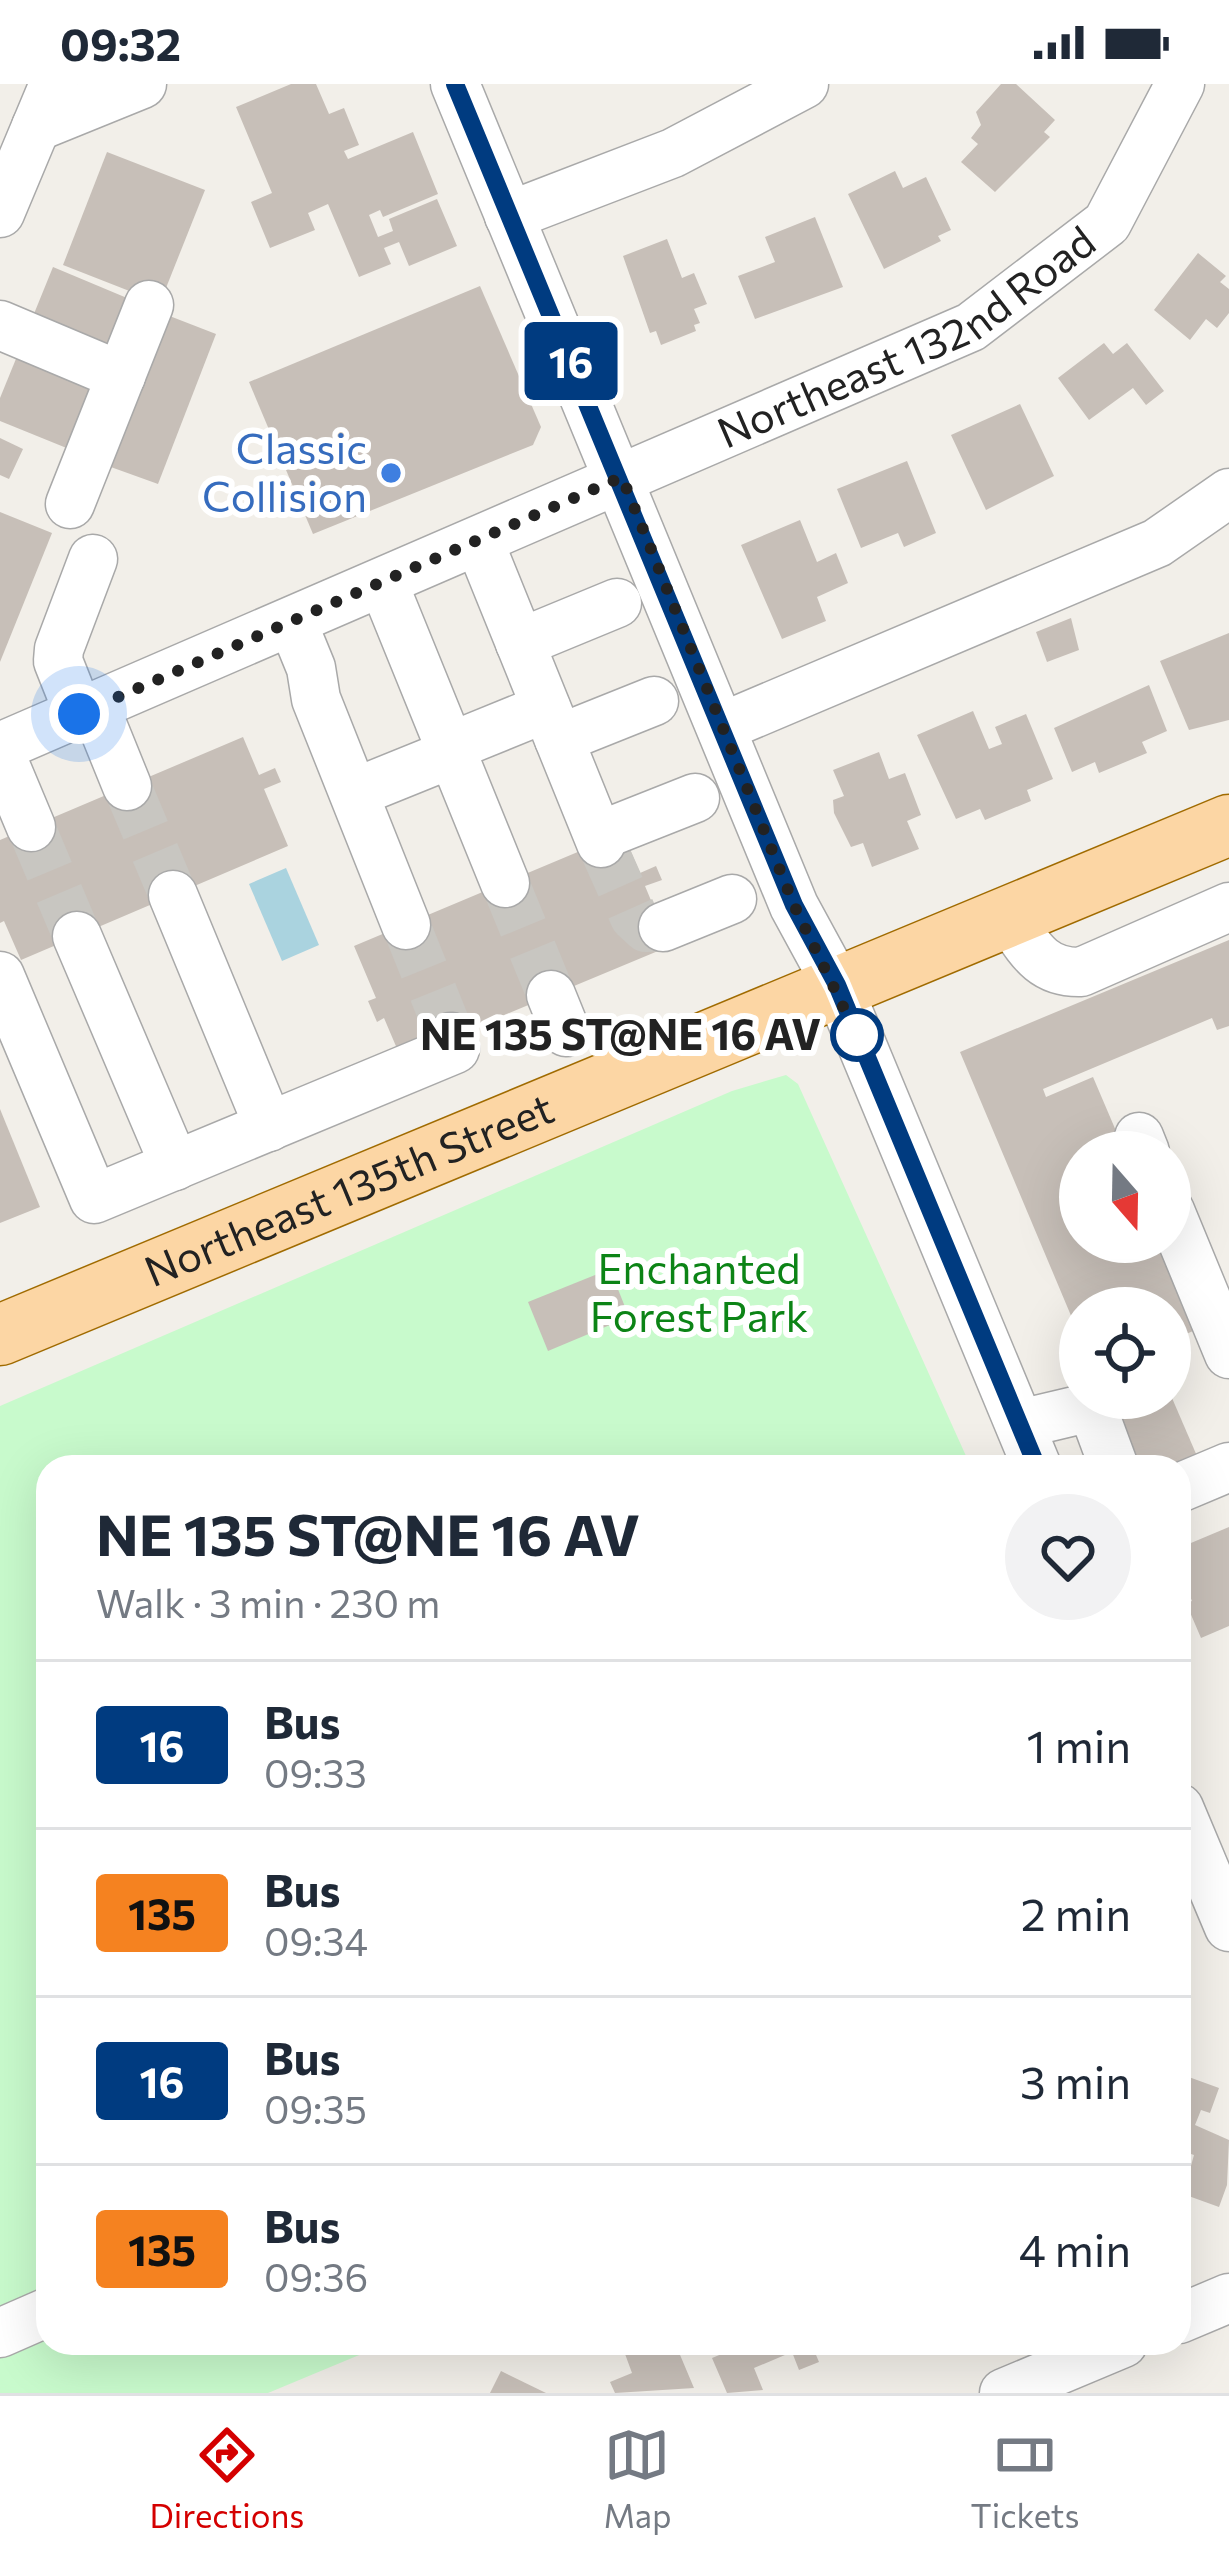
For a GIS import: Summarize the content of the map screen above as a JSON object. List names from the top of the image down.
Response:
{
  "streets": {
    "main road": ["Northeast 135th Street"],
    "street": ["Northeast 132nd Road"]
  },
  "parks": ["Enchanted Forest Park"],
  "places": ["Classic Collision", "NE 135 ST@NE 16 AV"],
  "lines": ["bus line 16"],
  "north": "bottom",
  "page": {
    "status": "09:32",
    "on_map": "16",
    "heading": ["NE 135 ST@NE 16 AV", "Walk · 3 min · 230 m"],
    "list": [
      {
        "mark": "16",
        "name": "Bus",
        "note": "09:33",
        "value": "1 min"
      },
      {
        "mark": "135",
        "name": "Bus",
        "note": "09:34",
        "value": "2 min"
      },
      {
        "mark": "16",
        "name": "Bus",
        "note": "09:35",
        "value": "3 min"
      },
      {
        "mark": "135",
        "name": "Bus",
        "note": "09:36",
        "value": "4 min"
      }
    ],
    "tabs": ["Directions", "Map", "Tickets"]
  }
}
